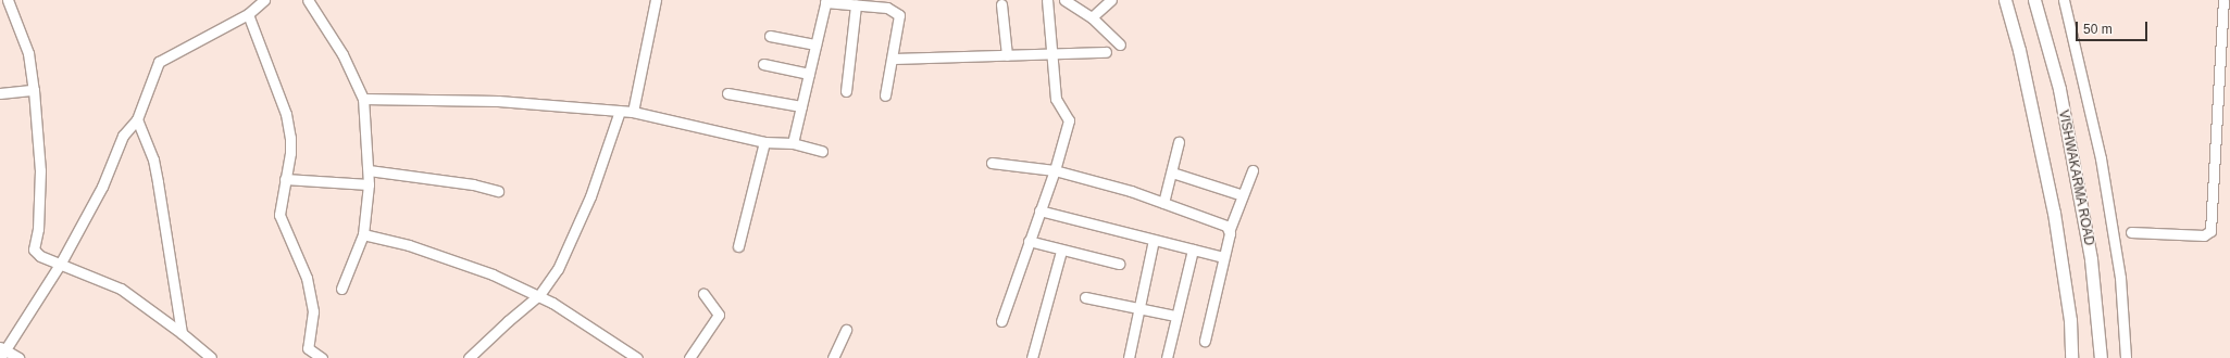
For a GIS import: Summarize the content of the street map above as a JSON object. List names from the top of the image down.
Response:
{
  "streets": {
    "main road": ["VISHWAKARMA ROAD"]
  },
  "scale_bar": "50 m"
}
